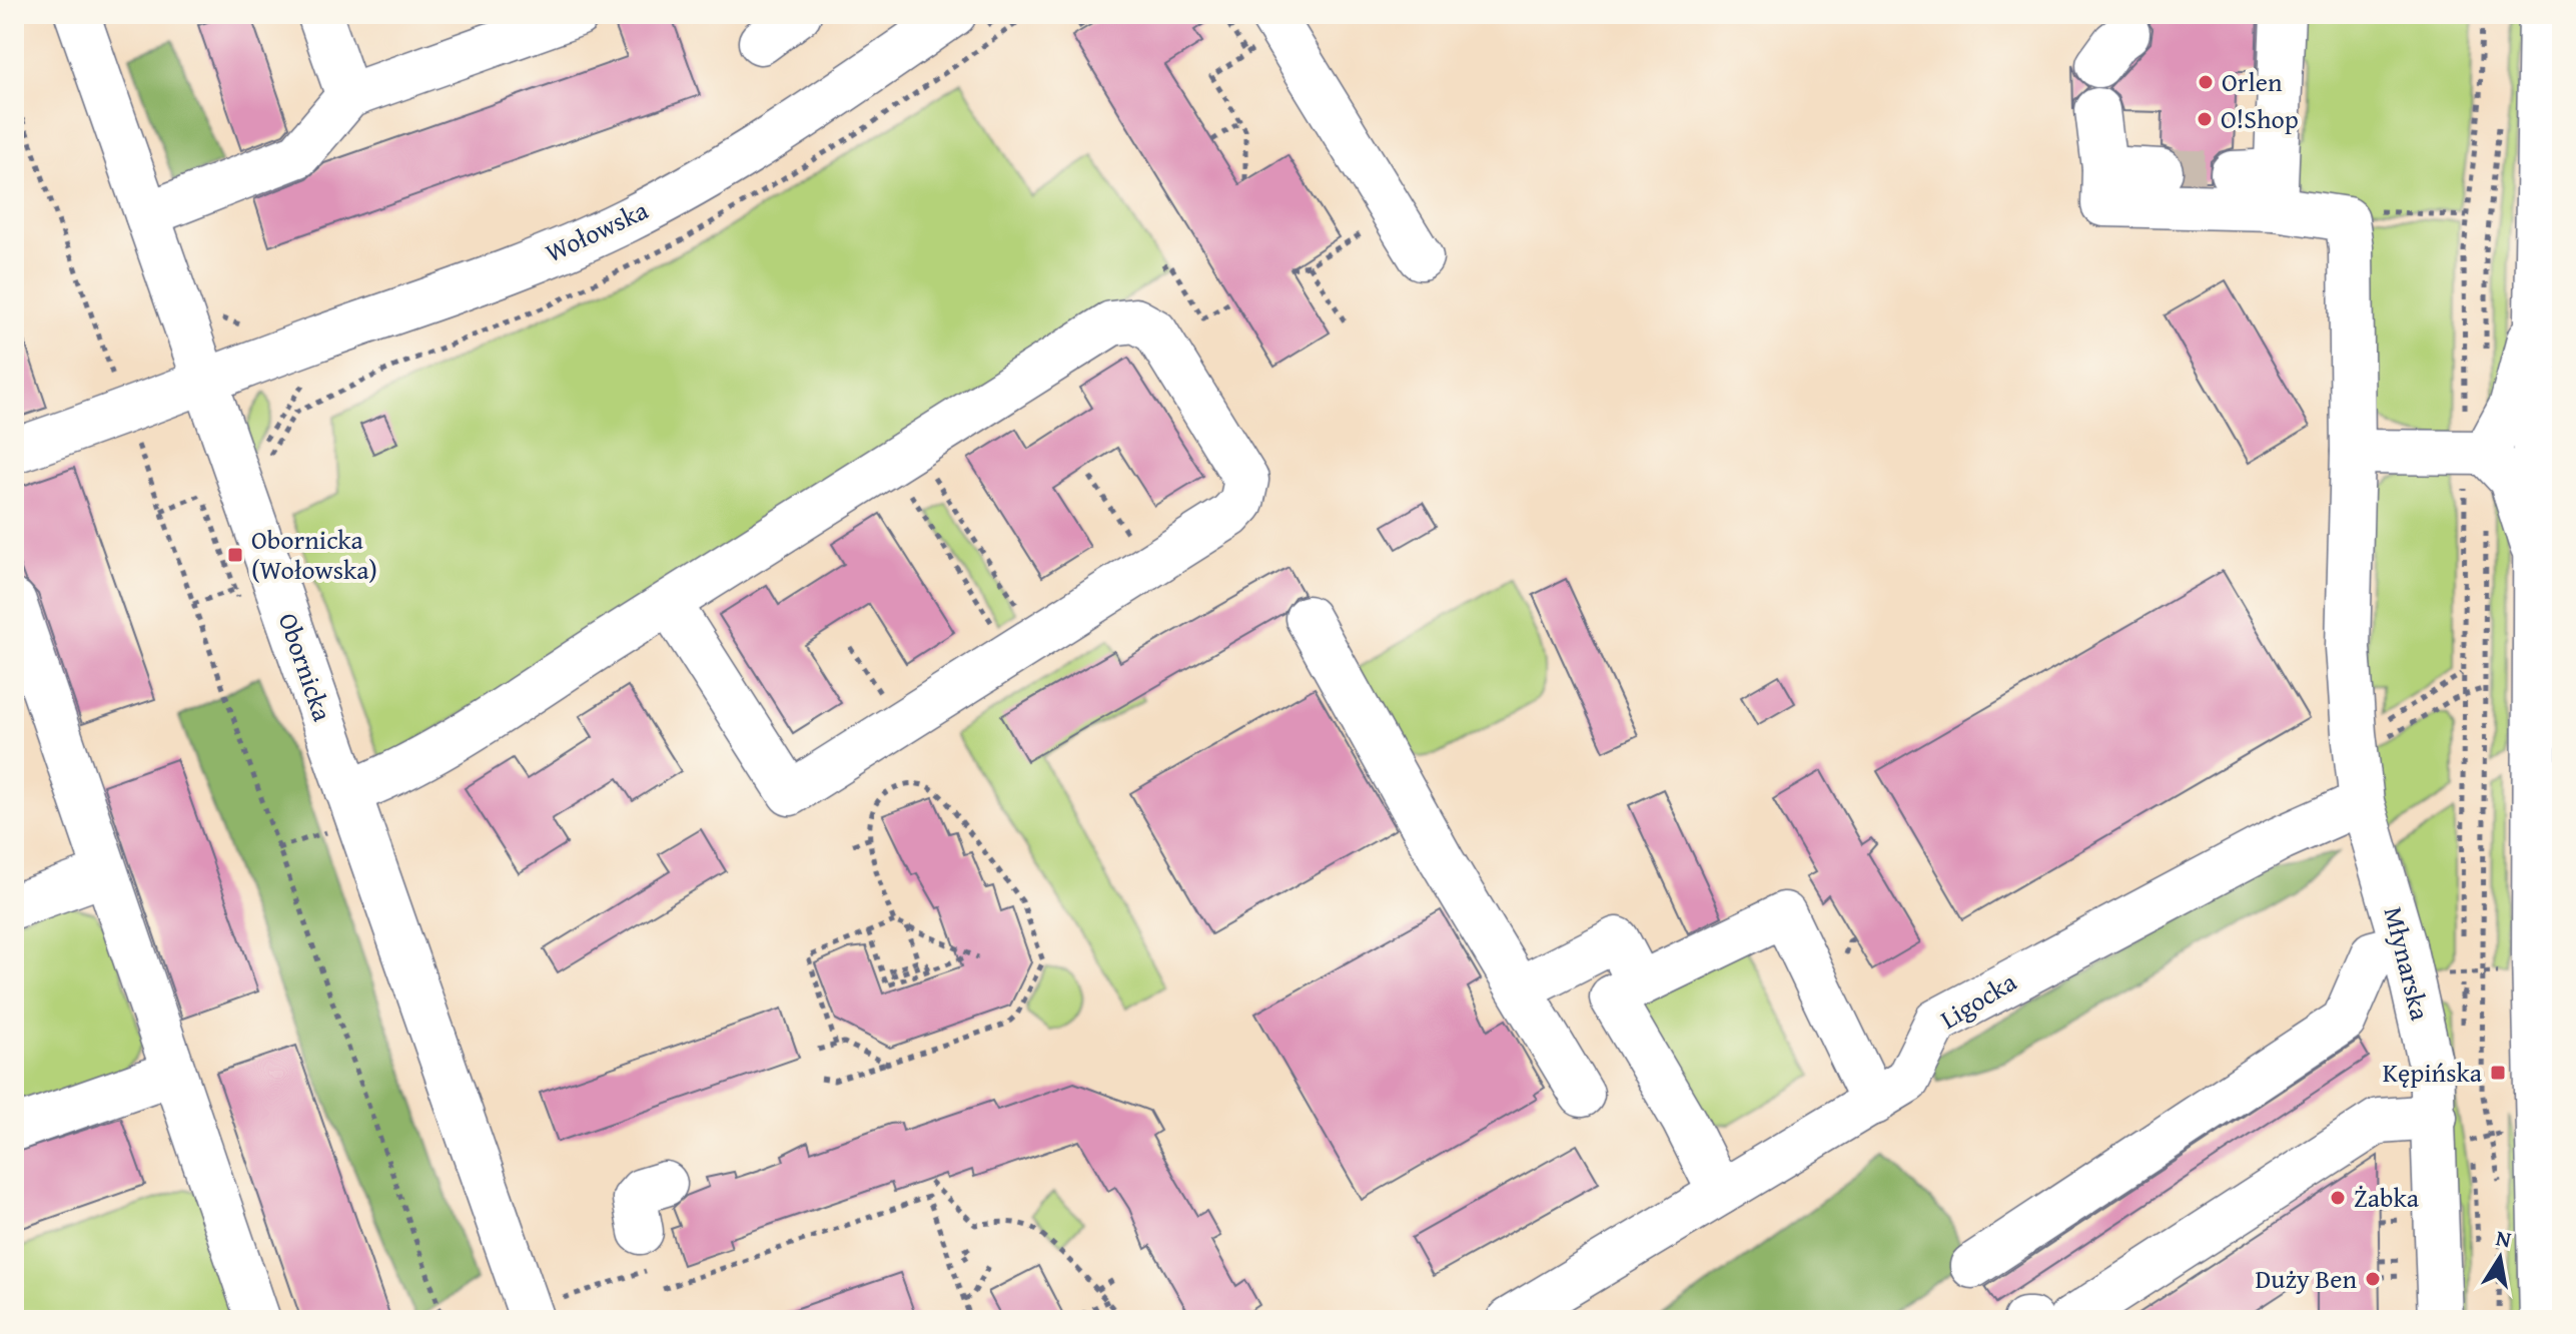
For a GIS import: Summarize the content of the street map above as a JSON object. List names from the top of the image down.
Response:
{
  "streets": {
    "street": [
      "Wołowska",
      "Obornicka",
      "Młynarska",
      "Ligocka"
    ]
  },
  "crossings": [
    ["Wołowska", "Obornicka"],
    ["Młynarska", "Ligocka"]
  ],
  "places": {
    "other": [
      "Orlen",
      "O!Shop",
      "Żabka",
      "Duży Ben"
    ],
    "transit": ["Obornicka (Wołowska)", "Kępińska"]
  },
  "north": "top"
}
